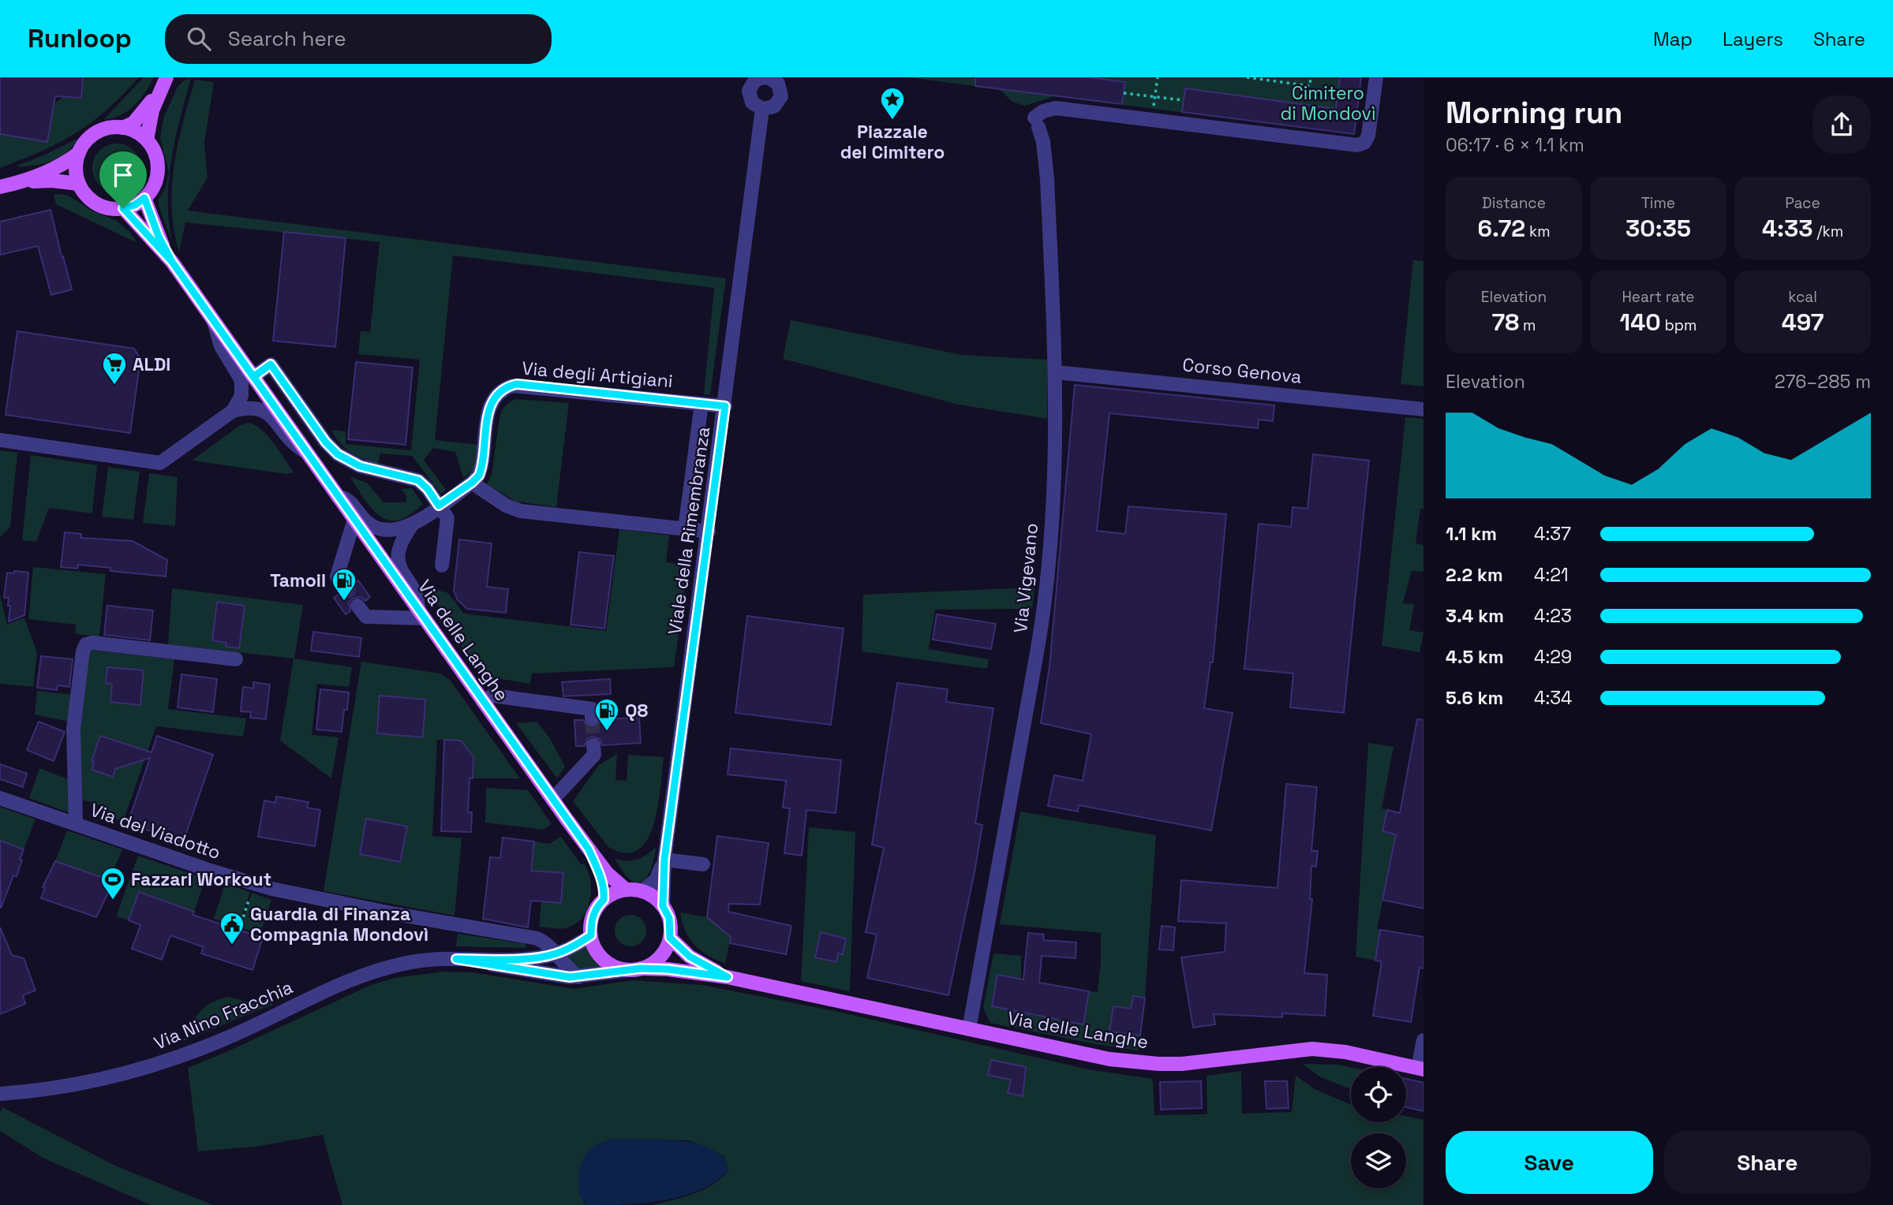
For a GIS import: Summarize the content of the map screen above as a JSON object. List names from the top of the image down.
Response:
{
  "streets": {
    "main road": ["Via delle Langhe"],
    "street": [
      "Corso Genova",
      "Via degli Artigiani",
      "Viale della Rimembranza",
      "Via Vigevano",
      "Via del Viadotto",
      "Via Nino Fracchia"
    ]
  },
  "crossings": [
    ["Corso Genova", "Via Vigevano"],
    ["Via degli Artigiani", "Viale della Rimembranza"],
    ["Viale della Rimembranza", "Via delle Langhe"],
    ["Viale della Rimembranza", "Via Nino Fracchia"],
    ["Via Vigevano", "Via delle Langhe"],
    ["Via delle Langhe", "Via Nino Fracchia"],
    ["Via del Viadotto", "Via Nino Fracchia"]
  ],
  "parks": ["Cimitero di Mondovì"],
  "places": {
    "place": ["Piazzale del Cimitero"],
    "supermarket": ["ALDI"],
    "fuel station": ["Tamoil", "Q8"],
    "sports": ["Fazzari Workout"],
    "public building": ["Guardia di Finanza Compagnia Mondovì"]
  },
  "page": {
    "header": "Runloop",
    "search": "Search here",
    "nav": ["Map", "Layers", "Share"],
    "heading": ["Morning run", "06:17 · 6 × 1.1 km"],
    "stats": [
      ["Distance", "6.72 km"],
      ["Time", "30:35"],
      ["Pace", "4:33 /km"],
      ["Elevation", "78 m"],
      ["Heart rate", "140 bpm"],
      ["kcal", "497"]
    ],
    "chart": ["Elevation", "276–285 m"],
    "list": [
      {
        "name": "1.1 km",
        "note": "4:37"
      },
      {
        "name": "2.2 km",
        "note": "4:21"
      },
      {
        "name": "3.4 km",
        "note": "4:23"
      },
      {
        "name": "4.5 km",
        "note": "4:29"
      },
      {
        "name": "5.6 km",
        "note": "4:34"
      }
    ],
    "buttons": ["Save", "Share"]
  }
}
